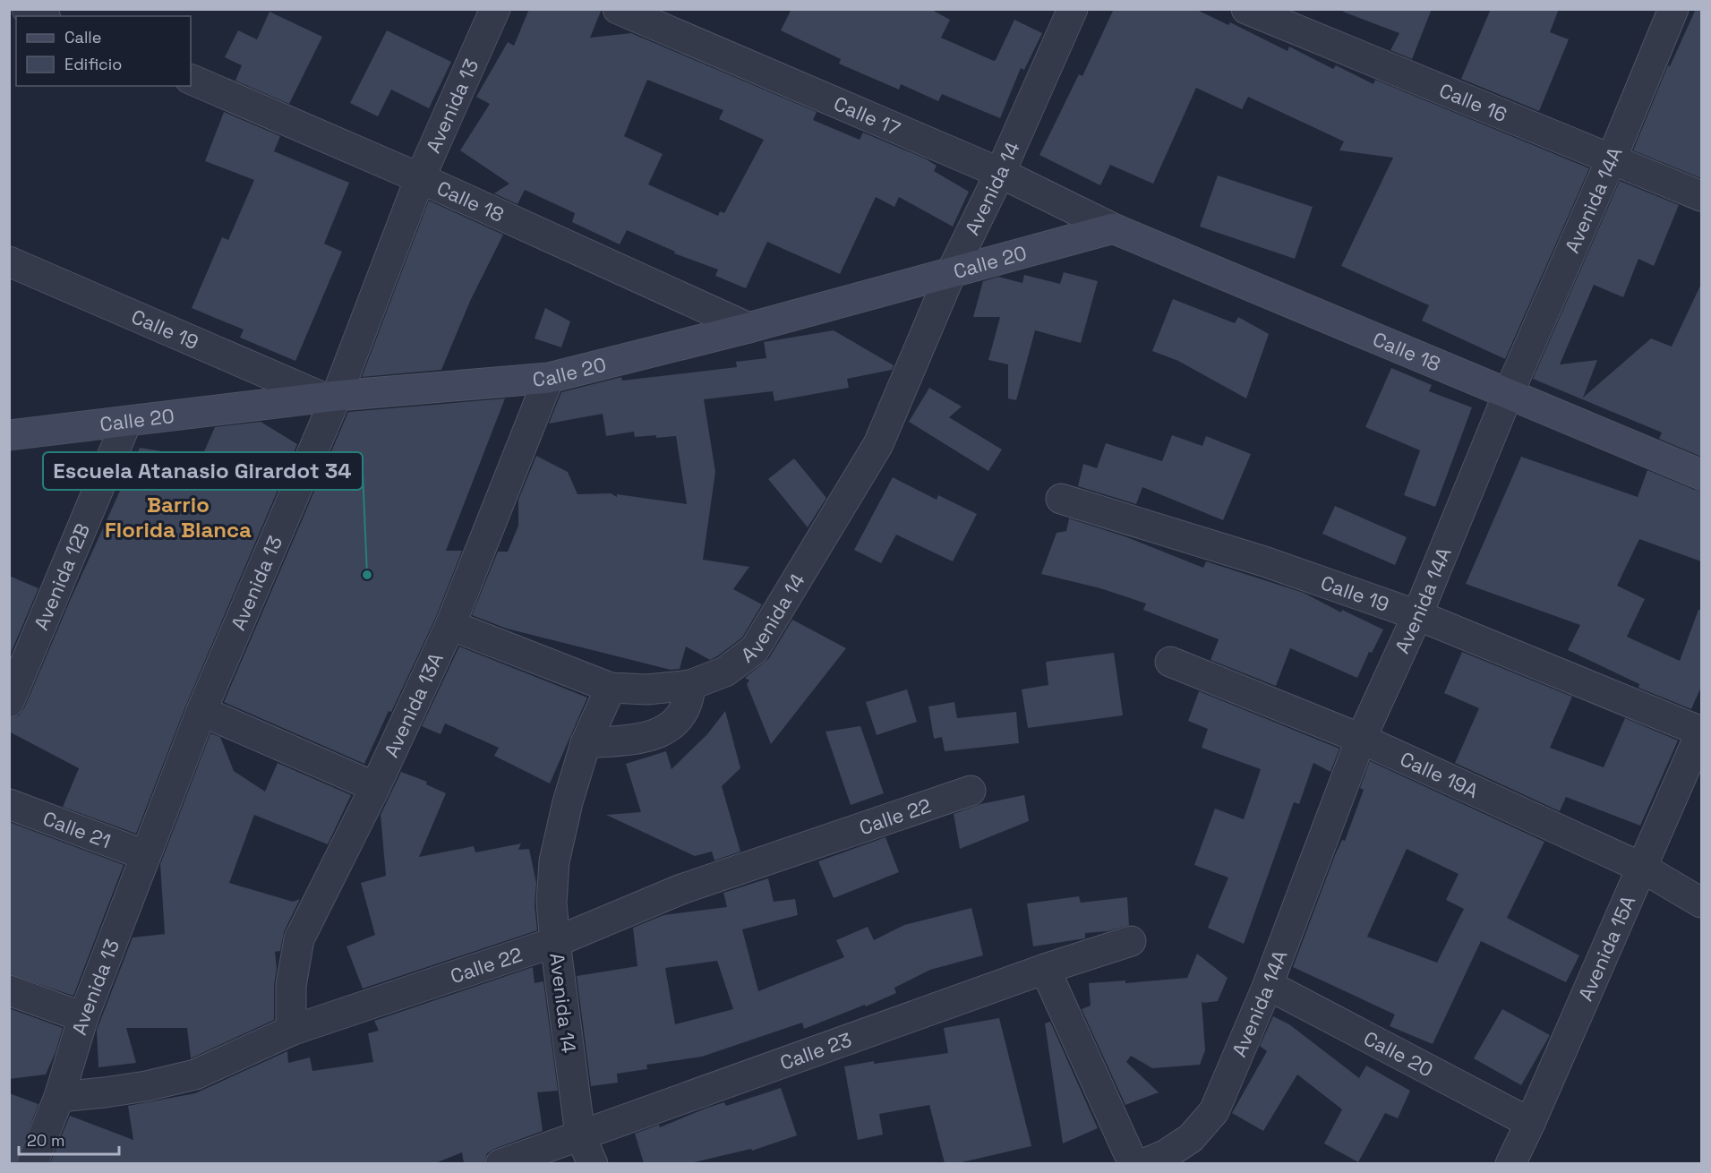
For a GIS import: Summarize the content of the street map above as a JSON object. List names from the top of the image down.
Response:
{
  "streets": {
    "street": [
      "Calle 16",
      "Avenida 13",
      "Calle 17",
      "Avenida 14",
      "Avenida 14A",
      "Calle 18",
      "Calle 20",
      "Calle 19",
      "Avenida 12B",
      "Avenida 13A",
      "Calle 19A",
      "Calle 22",
      "Calle 21",
      "Avenida 15A",
      "Calle 23"
    ]
  },
  "crossings": [
    ["Calle 16", "Avenida 14A"],
    ["Avenida 13", "Calle 18"],
    ["Avenida 13", "Calle 20"],
    ["Avenida 13", "Calle 19"],
    ["Avenida 13", "Calle 22"],
    ["Avenida 13", "Calle 21"],
    ["Calle 17", "Avenida 14"],
    ["Calle 17", "Calle 18"],
    ["Calle 17", "Calle 20"],
    ["Avenida 14", "Calle 20"],
    ["Avenida 14", "Calle 22"],
    ["Avenida 14", "Calle 23"],
    ["Avenida 14A", "Calle 18"],
    ["Avenida 14A", "Calle 20"],
    ["Avenida 14A", "Calle 19"],
    ["Avenida 14A", "Calle 19A"],
    ["Calle 18", "Calle 20"],
    ["Calle 20", "Calle 19"],
    ["Calle 20", "Avenida 12B"],
    ["Calle 20", "Avenida 13A"],
    ["Calle 20", "Avenida 15A"],
    ["Calle 19", "Avenida 15A"],
    ["Avenida 13A", "Calle 22"],
    ["Calle 19A", "Avenida 15A"]
  ],
  "districts": ["Barrio Florida Blanca"],
  "places": ["Escuela Atanasio Girardot 34"],
  "legend": ["Calle", "Edificio"],
  "scale_bar": "20 m"
}
